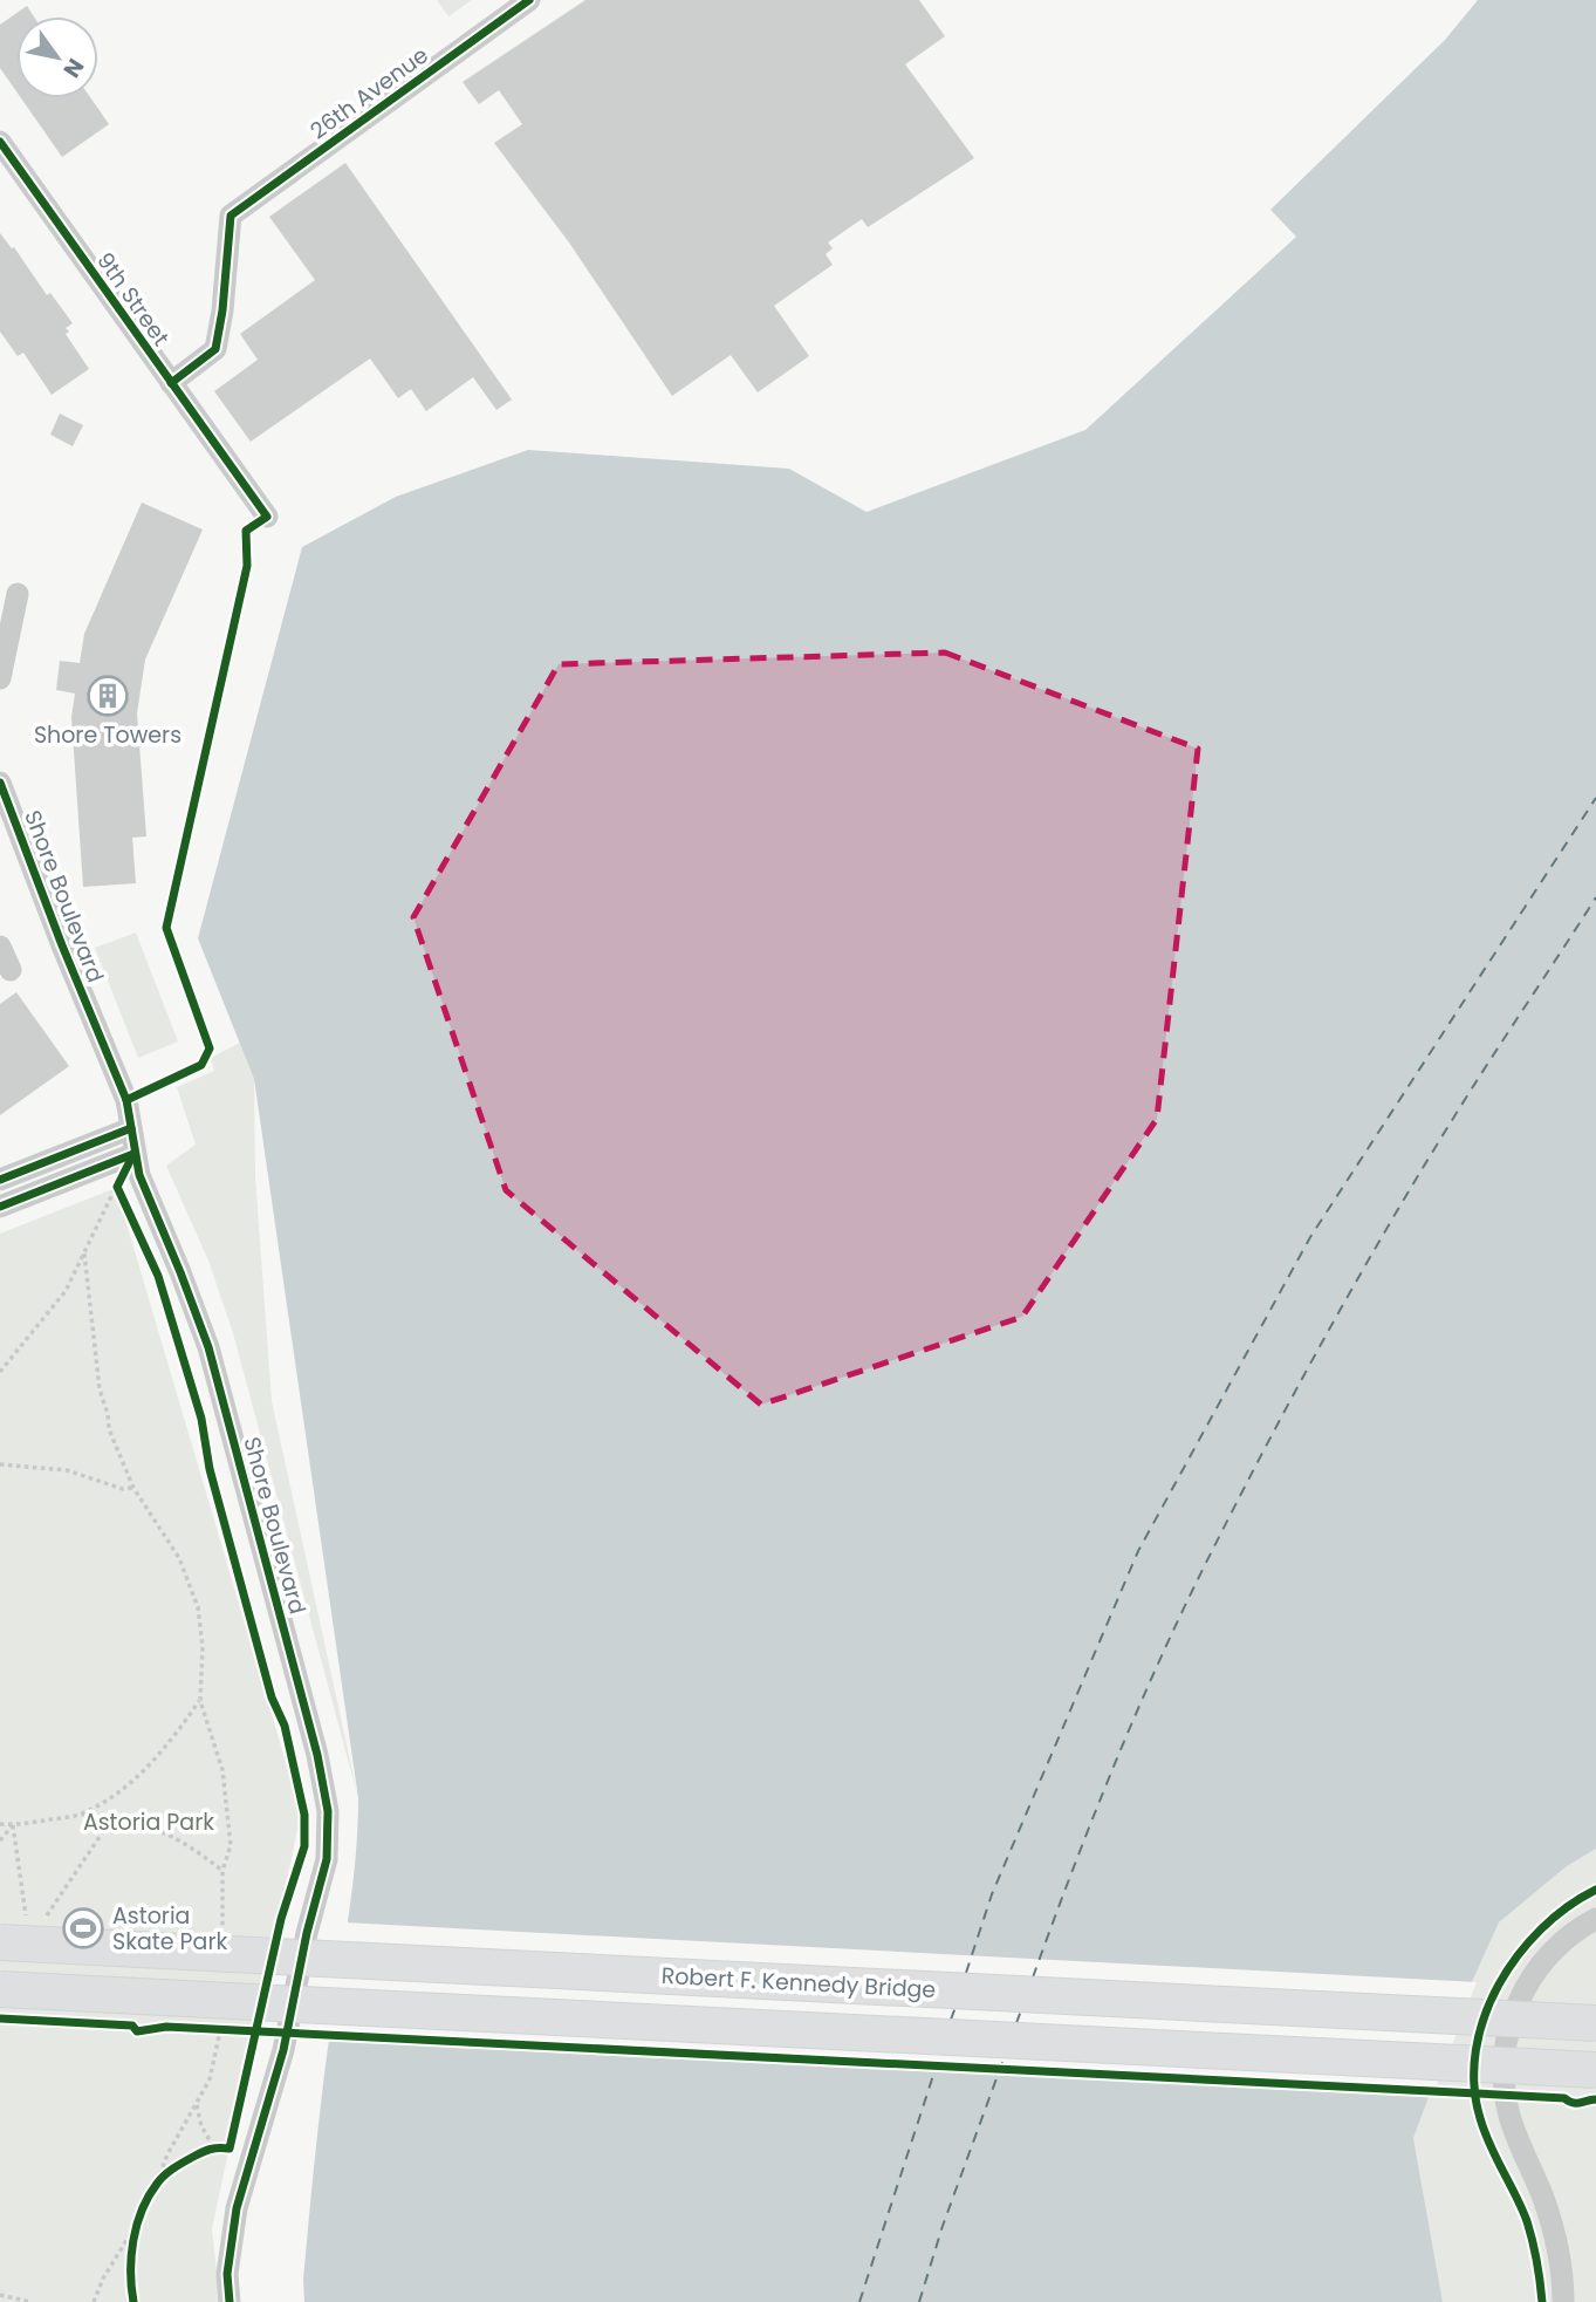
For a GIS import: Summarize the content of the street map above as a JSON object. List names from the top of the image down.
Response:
{
  "streets": {
    "highway": ["Robert F. Kennedy Bridge"],
    "street": ["26th Avenue", "9th Street", "Shore Boulevard"]
  },
  "crossings": [
    ["26th Avenue", "9th Street"]
  ],
  "parks": ["Astoria Park"],
  "places": {
    "building": ["Shore Towers"],
    "sports": ["Astoria Skate Park"]
  },
  "north": "bottom right"
}
